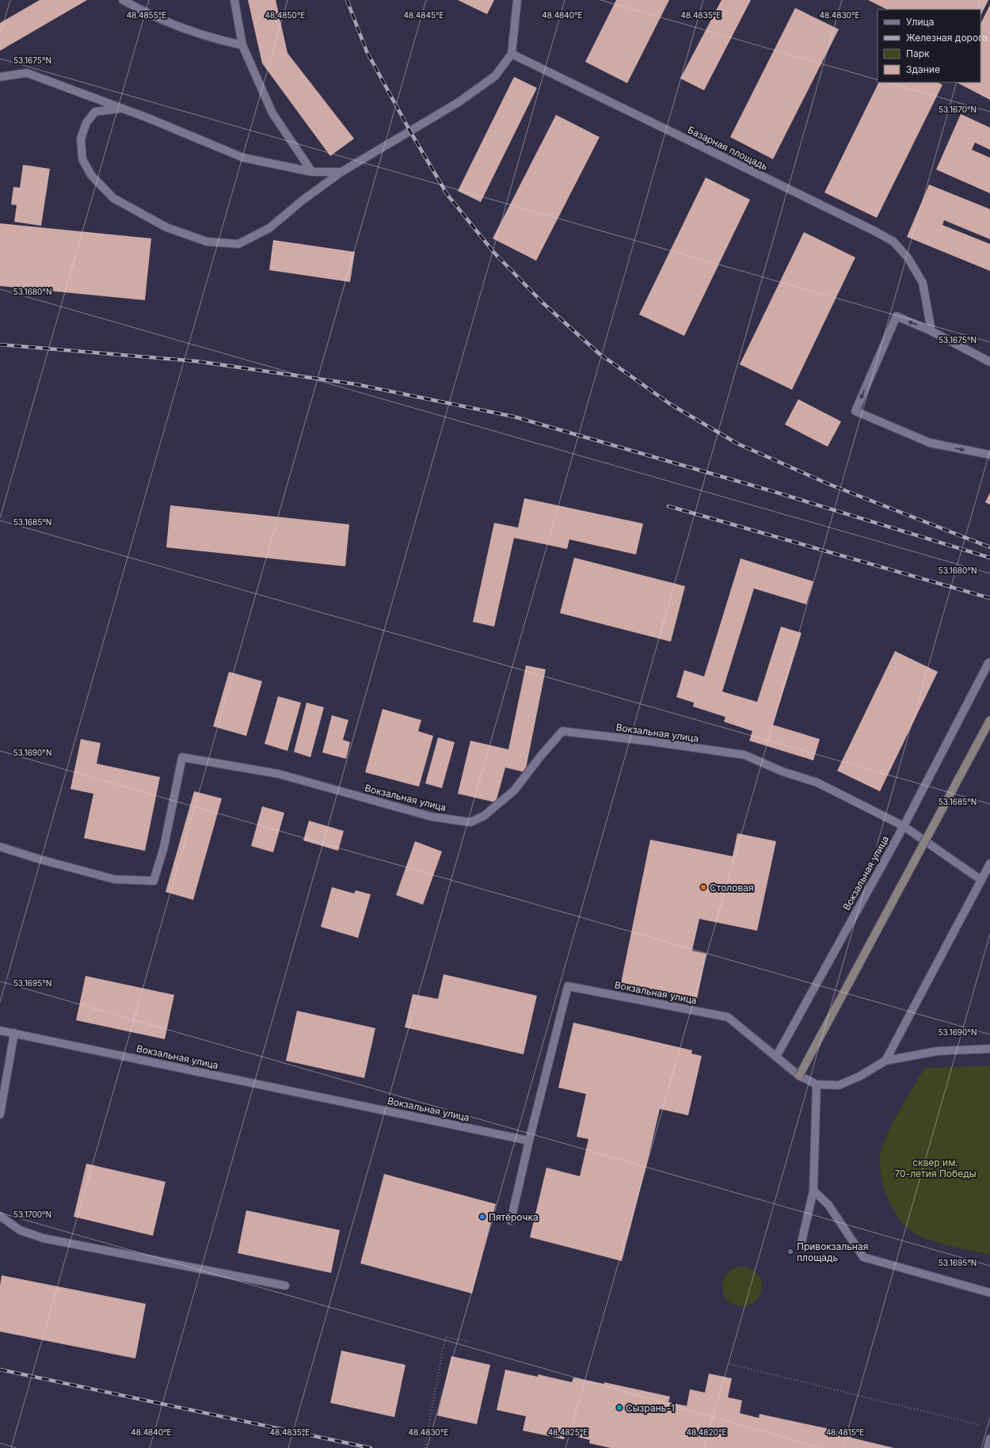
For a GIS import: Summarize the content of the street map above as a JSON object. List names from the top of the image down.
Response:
{
  "streets": {
    "street": ["Базарная площадь", "Вокзальная улица"]
  },
  "parks": ["сквер им. 70-летия Победы"],
  "places": [
    "Столовая",
    "Пятёрочка",
    "Привокзальная площадь",
    "Сызрань-1"
  ],
  "legend": [
    "Улица",
    "Железная дорога",
    "Парк",
    "Здание"
  ],
  "coordinates": [
    "48.4855°E",
    "48.4850°E",
    "48.4845°E",
    "48.4840°E",
    "48.4835°E",
    "48.4830°E",
    "53.1675°N",
    "53.1670°N",
    "53.1680°N",
    "53.1685°N",
    "53.1690°N",
    "53.1695°N",
    "53.1700°N",
    "48.4825°E",
    "48.4820°E",
    "48.4815°E"
  ]
}
